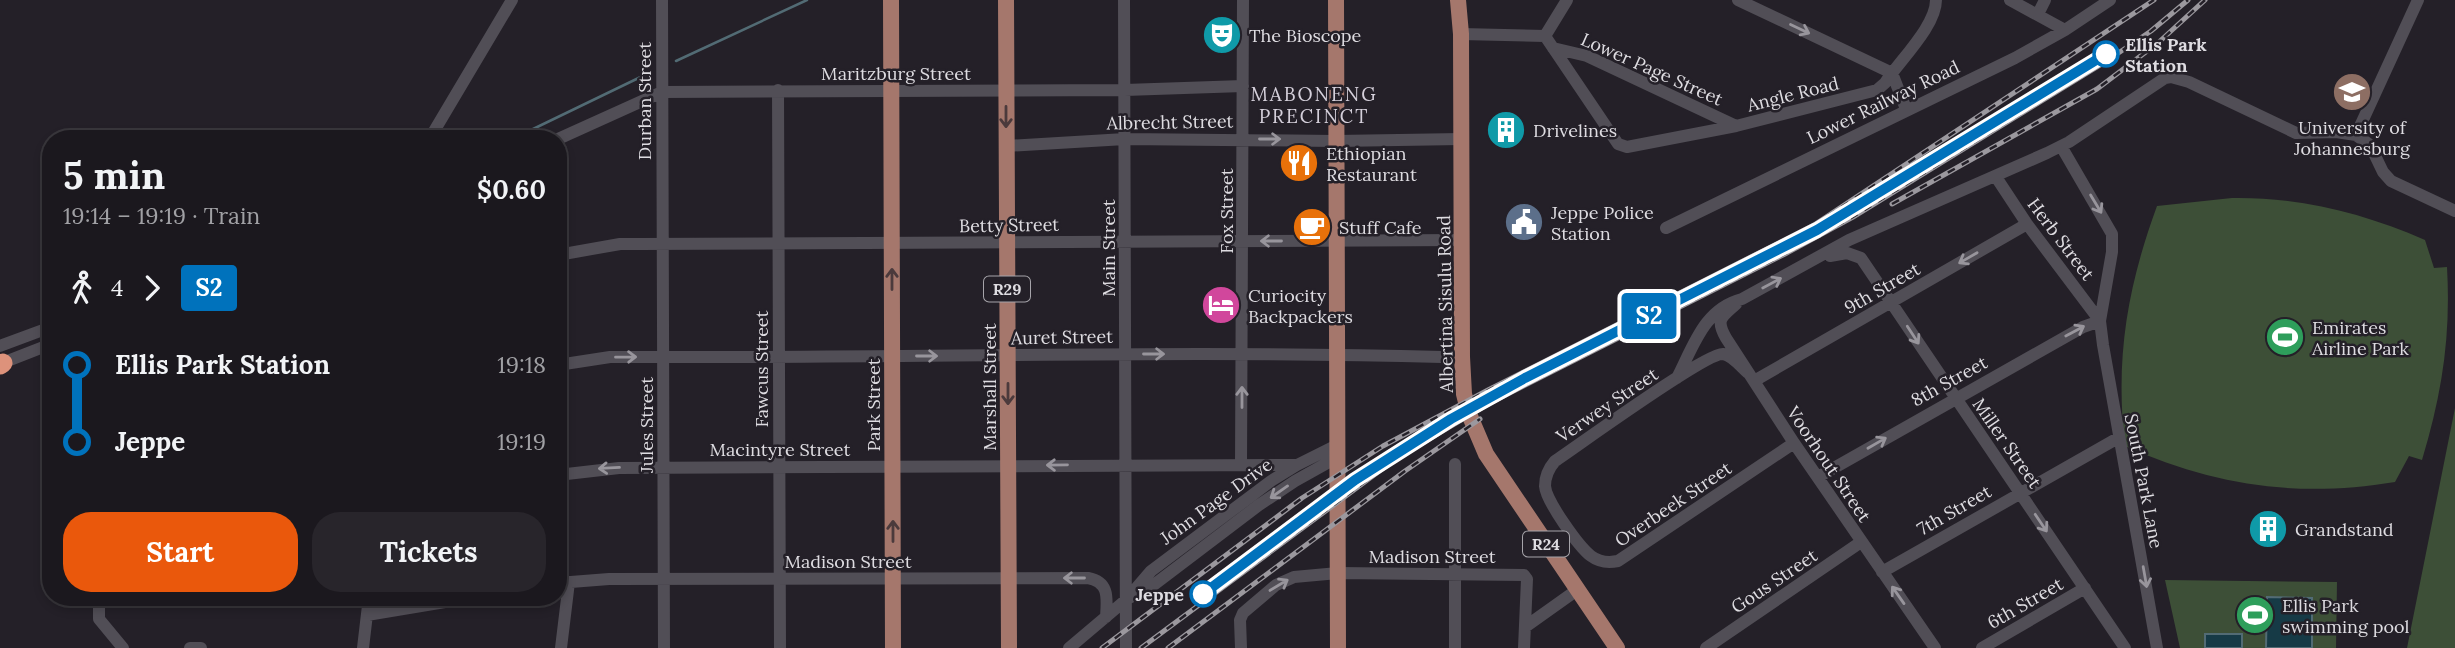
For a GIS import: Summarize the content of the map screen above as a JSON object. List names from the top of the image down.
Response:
{
  "streets": {
    "main road": [
      "R29",
      "Albertina Sisulu Road",
      "Marshall Street",
      "Park Street",
      "R24"
    ],
    "street": [
      "Lower Page Street",
      "Maritzburg Street",
      "Angle Road",
      "Durban Street",
      "Lower Railway Road",
      "Albrecht Street",
      "Fox Street",
      "Betty Street",
      "Herb Street",
      "Main Street",
      "9th Street",
      "Auret Street",
      "Fawcus Street",
      "8th Street",
      "Verwey Street",
      "Jules Street",
      "Miller Street",
      "Macintyre Street",
      "Voorhout Street",
      "South Park Lane",
      "John Page Drive",
      "Overbeek Street",
      "7th Street",
      "Madison Street",
      "Gous Street",
      "6th Street"
    ]
  },
  "crossings": [
    ["Lower Page Street", "Angle Road"],
    ["Maritzburg Street", "Durban Street"],
    ["Maritzburg Street", "Fox Street"],
    ["Maritzburg Street", "Main Street"],
    ["Maritzburg Street", "Fawcus Street"],
    ["Maritzburg Street", "Marshall Street"],
    ["Maritzburg Street", "Park Street"],
    ["Durban Street", "Jules Street"],
    ["Albrecht Street", "Fox Street"],
    ["Albrecht Street", "Main Street"],
    ["Albrecht Street", "Albertina Sisulu Road"],
    ["Albrecht Street", "Marshall Street"],
    ["Fox Street", "Betty Street"],
    ["Fox Street", "Auret Street"],
    ["Fox Street", "Macintyre Street"],
    ["Betty Street", "Main Street"],
    ["Betty Street", "Albertina Sisulu Road"],
    ["Betty Street", "Fawcus Street"],
    ["Betty Street", "Marshall Street"],
    ["Betty Street", "Park Street"],
    ["Betty Street", "Jules Street"],
    ["Herb Street", "9th Street"],
    ["Herb Street", "8th Street"],
    ["Herb Street", "South Park Lane"],
    ["Main Street", "Auret Street"],
    ["Main Street", "Macintyre Street"],
    ["Main Street", "John Page Drive"],
    ["9th Street", "Verwey Street"],
    ["9th Street", "Miller Street"],
    ["9th Street", "Voorhout Street"],
    ["Auret Street", "Fawcus Street"],
    ["Auret Street", "Marshall Street"],
    ["Auret Street", "Park Street"],
    ["Auret Street", "Jules Street"],
    ["Fawcus Street", "Macintyre Street"],
    ["Fawcus Street", "Madison Street"],
    ["8th Street", "Miller Street"],
    ["8th Street", "Voorhout Street"],
    ["8th Street", "South Park Lane"],
    ["Marshall Street", "Macintyre Street"],
    ["Marshall Street", "Madison Street"],
    ["Park Street", "Macintyre Street"],
    ["Park Street", "Madison Street"],
    ["Verwey Street", "Voorhout Street"],
    ["Verwey Street", "Overbeek Street"],
    ["Jules Street", "Macintyre Street"],
    ["Jules Street", "Madison Street"],
    ["Miller Street", "7th Street"],
    ["Miller Street", "6th Street"],
    ["Macintyre Street", "John Page Drive"],
    ["Voorhout Street", "Overbeek Street"],
    ["Voorhout Street", "7th Street"],
    ["Voorhout Street", "Gous Street"],
    ["South Park Lane", "7th Street"],
    ["John Page Drive", "Madison Street"]
  ],
  "one_way": [
    "Auret Street",
    "8th Street",
    "Miller Street",
    "South Park Lane"
  ],
  "districts": ["MABONENG PRECINCT"],
  "places": {
    "theatre": ["The Bioscope"],
    "other": ["Ellis Park Station", "Jeppe"],
    "school or university": ["University of Johannesburg"],
    "building": ["Drivelines", "Grandstand"],
    "restaurant": ["Ethiopian Restaurant"],
    "public building": ["Jeppe Police Station"],
    "cafe": ["Stuff Cafe"],
    "hotel": ["Curiocity Backpackers"],
    "sports": ["Emirates Airline Park", "Ellis Park swimming pool"]
  },
  "page": {
    "on_map": "S2",
    "heading": ["5 min", "19:14 – 19:19 · Train", "$0.60"],
    "legs": ["4", "S2"],
    "list": [
      {
        "name": "Ellis Park Station",
        "value": "19:18"
      },
      {
        "name": "Jeppe",
        "value": "19:19"
      }
    ],
    "buttons": ["Start", "Tickets"]
  }
}
